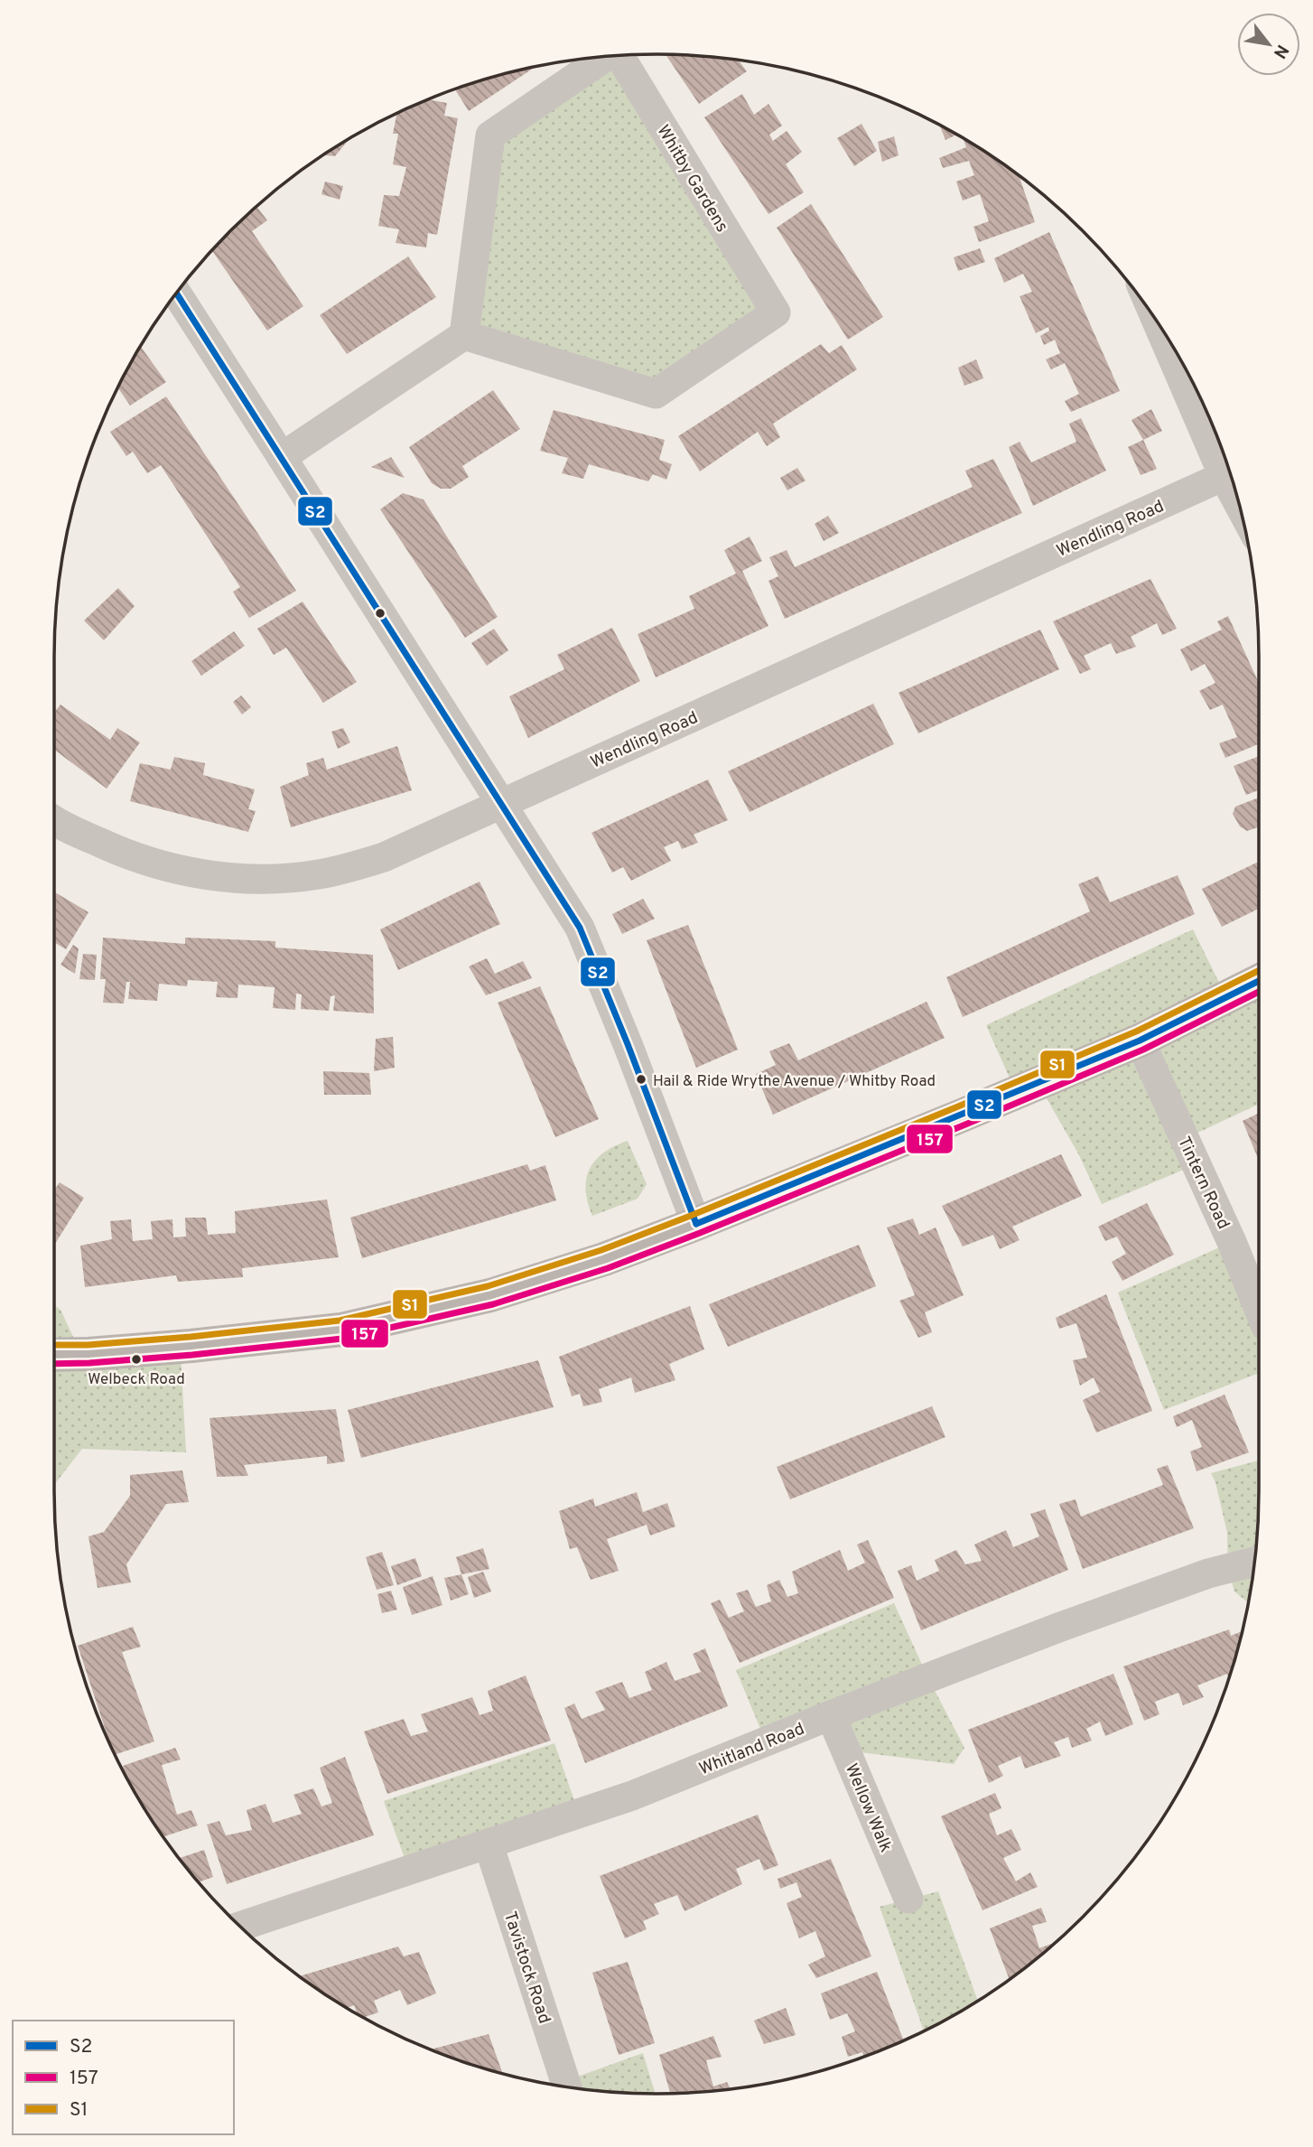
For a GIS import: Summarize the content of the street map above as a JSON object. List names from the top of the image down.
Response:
{
  "streets": {
    "street": [
      "Whitby Gardens",
      "Wendling Road",
      "Tintern Road",
      "Whitland Road",
      "Wellow Walk",
      "Tavistock Road"
    ]
  },
  "crossings": [
    ["Whitland Road", "Wellow Walk"],
    ["Whitland Road", "Tavistock Road"]
  ],
  "places": ["Hail & Ride Wrythe Avenue / Whitby Road", "Welbeck Road"],
  "lines": ["transit line S2", "transit line S1", "transit line 157"],
  "legend": ["S2", "157", "S1"],
  "north": "bottom right"
}
